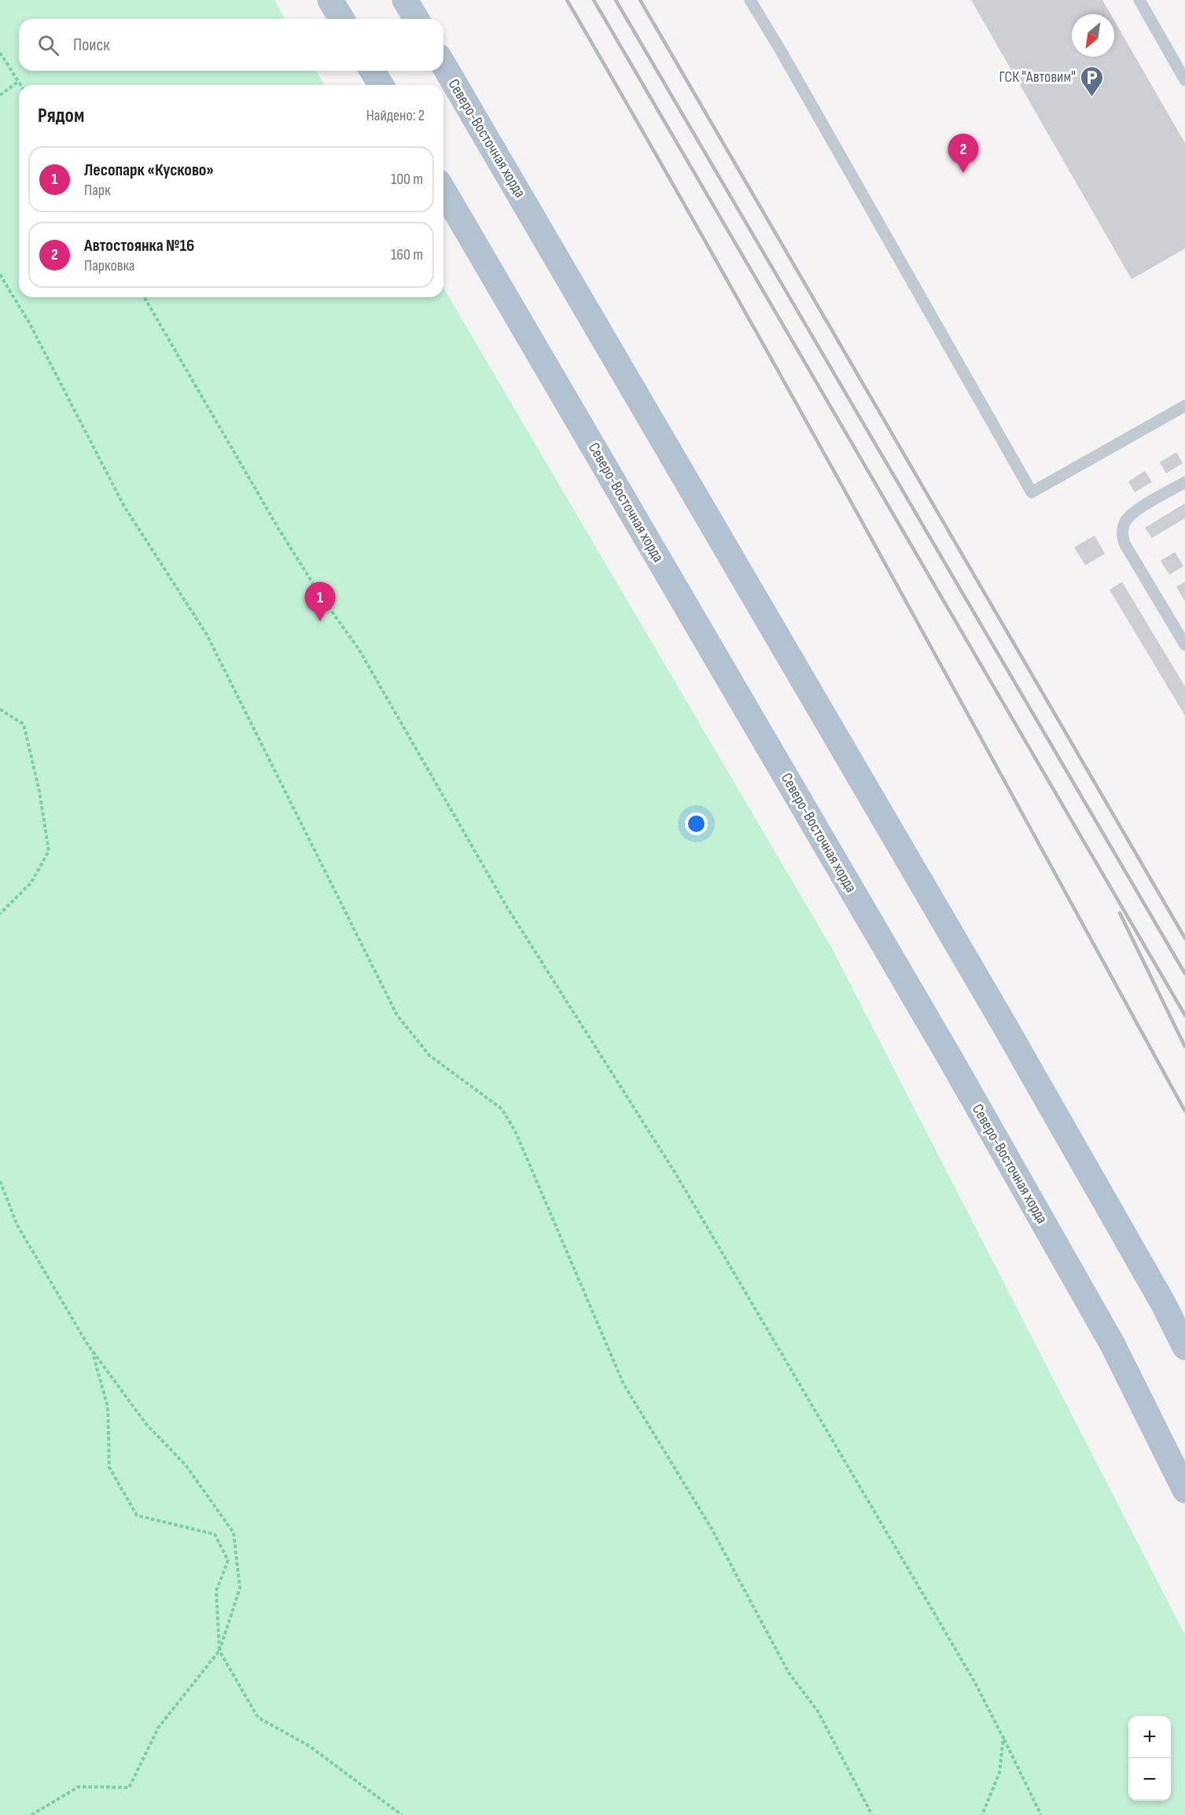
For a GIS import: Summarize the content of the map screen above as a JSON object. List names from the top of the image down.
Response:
{
  "streets": {
    "main road": ["Северо-Восточная хорда"]
  },
  "places": {
    "parking": ["ГСК \"Автовим\""]
  },
  "north": "bottom left",
  "page": {
    "search": "Поиск",
    "heading": ["Рядом", "Найдено: 2"],
    "pins": ["2", "1"],
    "list": [
      {
        "mark": "1",
        "name": "Лесопарк «Кусково»",
        "note": "Парк",
        "value": "100 m"
      },
      {
        "mark": "2",
        "name": "Автостоянка №16",
        "note": "Парковка",
        "value": "160 m"
      }
    ],
    "map_buttons": ["+", "−"]
  }
}
